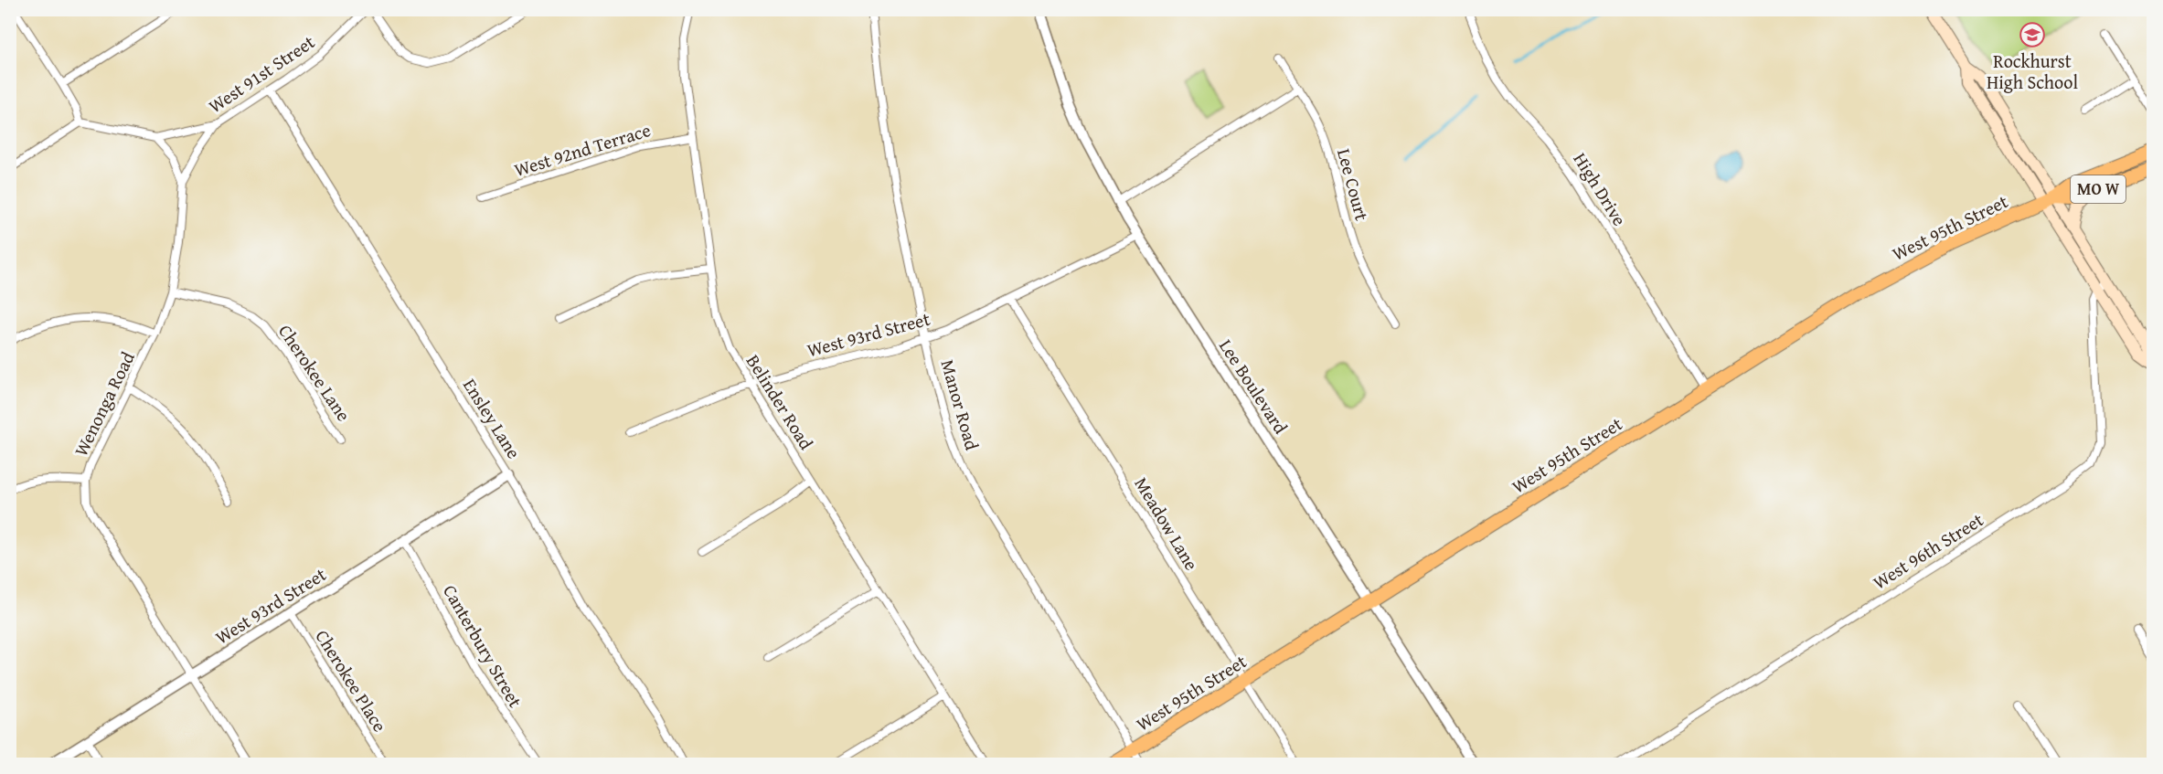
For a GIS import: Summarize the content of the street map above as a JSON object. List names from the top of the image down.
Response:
{
  "streets": {
    "main road": ["MO W", "West 95th Street"],
    "street": [
      "West 91st Street",
      "West 92nd Terrace",
      "Lee Court",
      "High Drive",
      "West 93rd Street",
      "Cherokee Lane",
      "Lee Boulevard",
      "Belinder Road",
      "Wenonga Road",
      "Manor Road",
      "Ensley Lane",
      "Meadow Lane",
      "West 96th Street",
      "Canterbury Street",
      "Cherokee Place"
    ]
  },
  "crossings": [
    ["West 91st Street", "Wenonga Road"],
    ["West 91st Street", "Ensley Lane"],
    ["West 92nd Terrace", "Belinder Road"],
    ["High Drive", "West 95th Street"],
    ["MO W", "West 95th Street"],
    ["West 95th Street", "Lee Boulevard"],
    ["West 95th Street", "Manor Road"],
    ["West 95th Street", "Meadow Lane"],
    ["West 93rd Street", "Lee Boulevard"],
    ["West 93rd Street", "Belinder Road"],
    ["West 93rd Street", "Wenonga Road"],
    ["West 93rd Street", "Manor Road"],
    ["West 93rd Street", "Ensley Lane"],
    ["West 93rd Street", "Meadow Lane"],
    ["West 93rd Street", "Canterbury Street"],
    ["West 93rd Street", "Cherokee Place"],
    ["Cherokee Lane", "Wenonga Road"]
  ],
  "places": {
    "school or university": ["Rockhurst High School"]
  }
}
